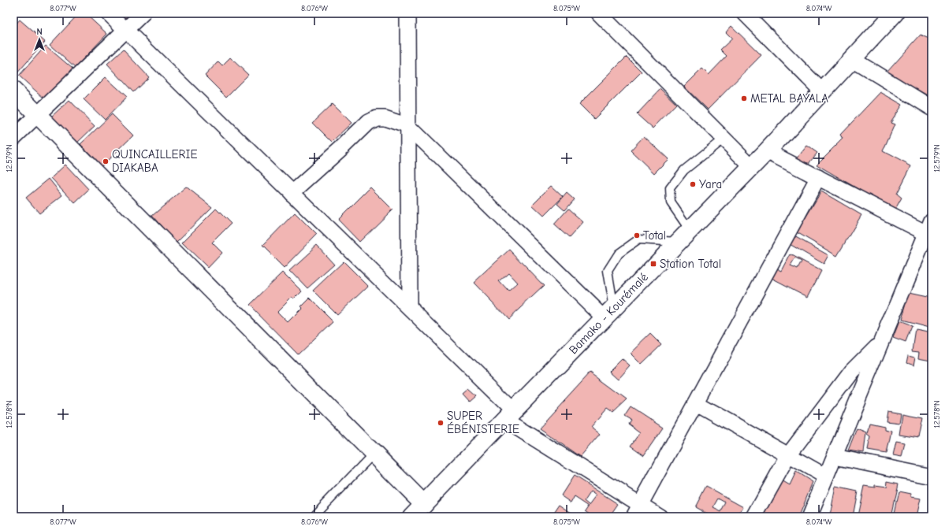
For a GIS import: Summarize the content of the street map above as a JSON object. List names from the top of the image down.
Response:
{
  "streets": {
    "main road": ["Bamako - Kourémalé"]
  },
  "places": {
    "other": [
      "METAL BAYALA",
      "QUINCAILLERIE DIAKABA",
      "Yara",
      "Total",
      "SUPER ÉBÉNISTERIE"
    ],
    "transit": ["Station Total"]
  },
  "north": "top",
  "coordinates": [
    "8.077°W",
    "8.076°W",
    "8.075°W",
    "8.074°W",
    "12.579°N",
    "12.578°N"
  ]
}
